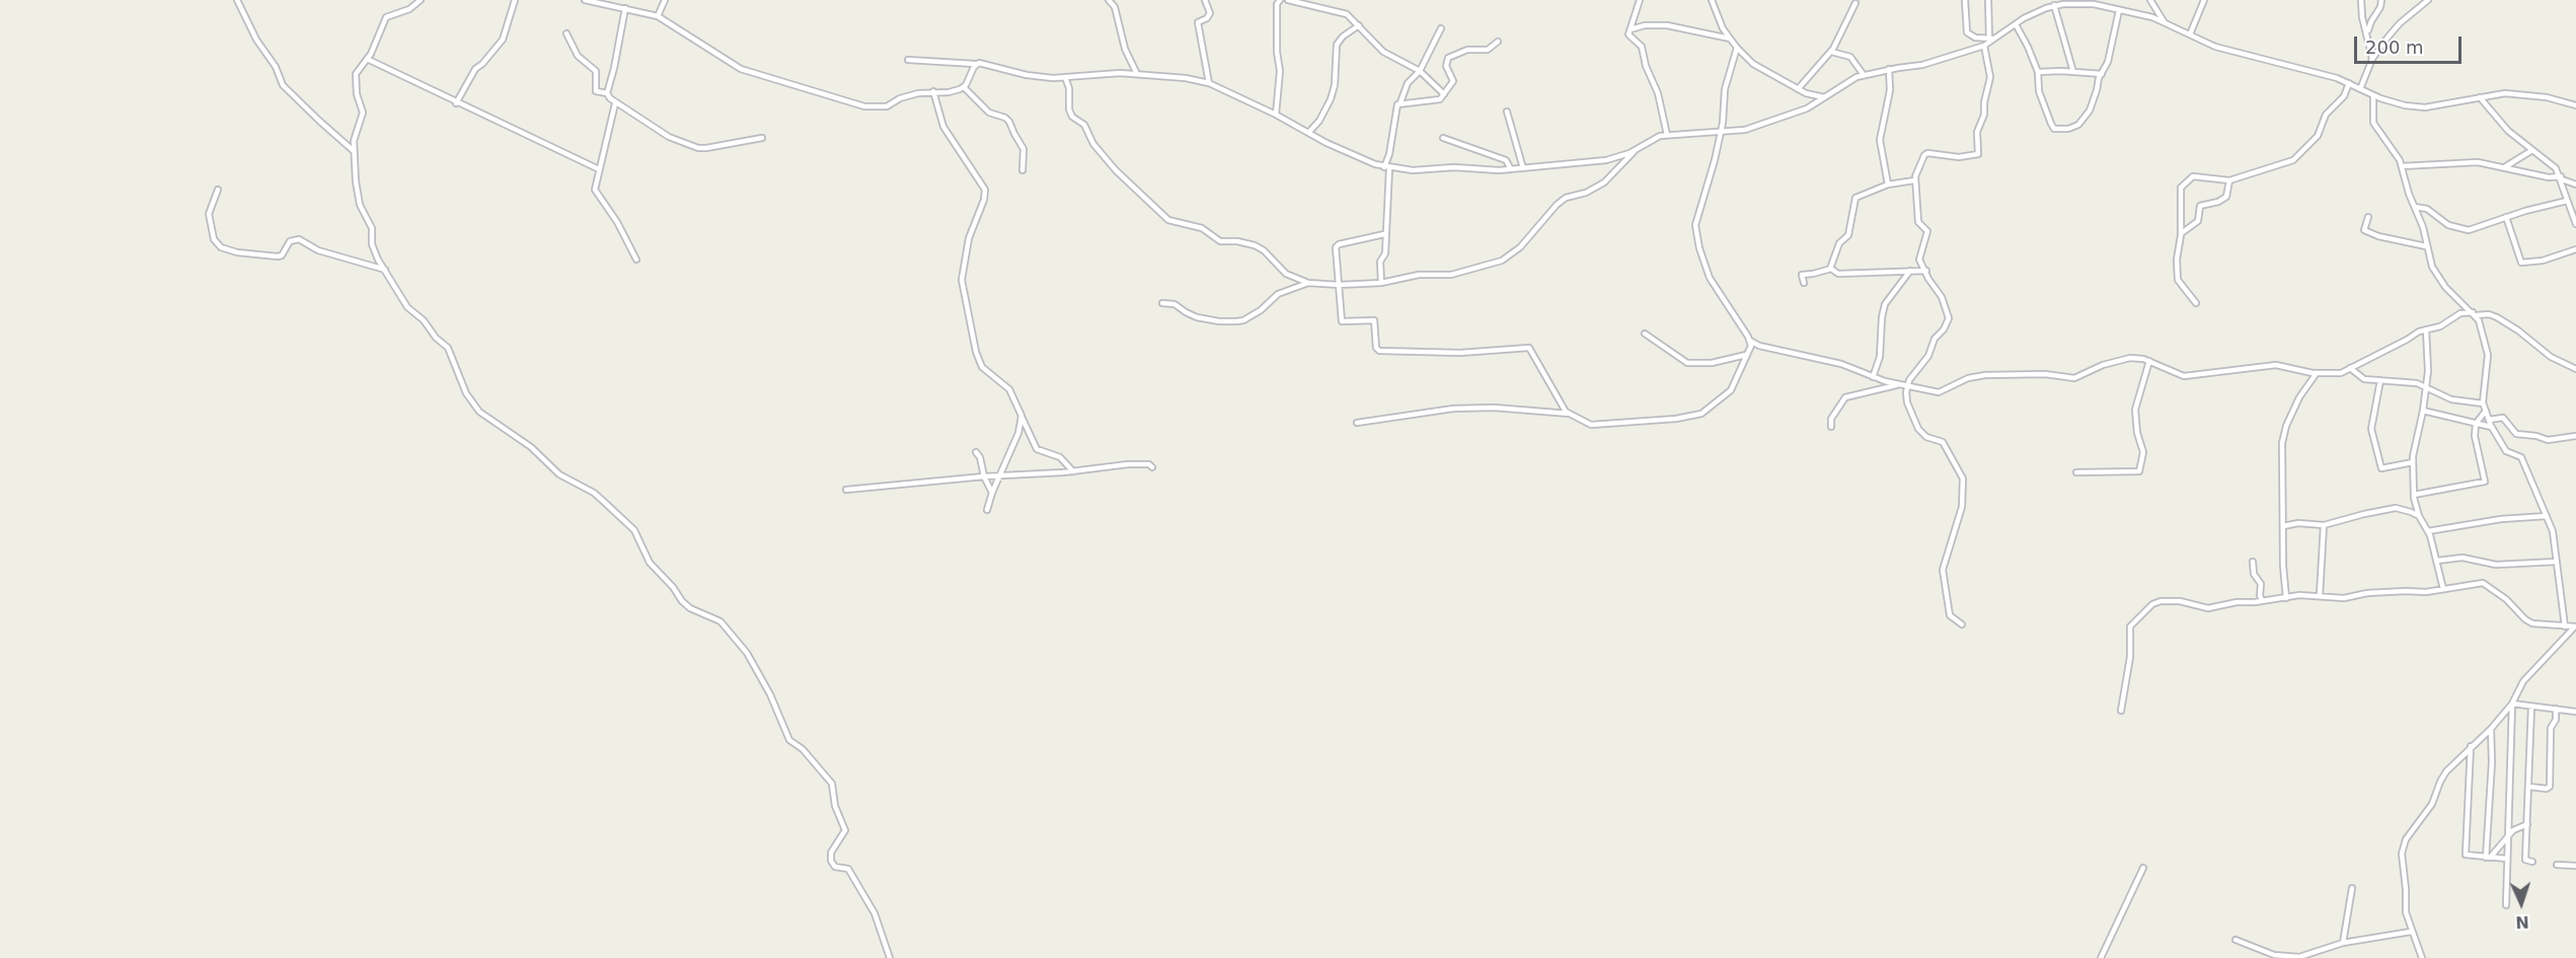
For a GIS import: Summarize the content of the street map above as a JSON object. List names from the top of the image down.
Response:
{
  "scale_bar": "200 m",
  "north": "bottom"
}
